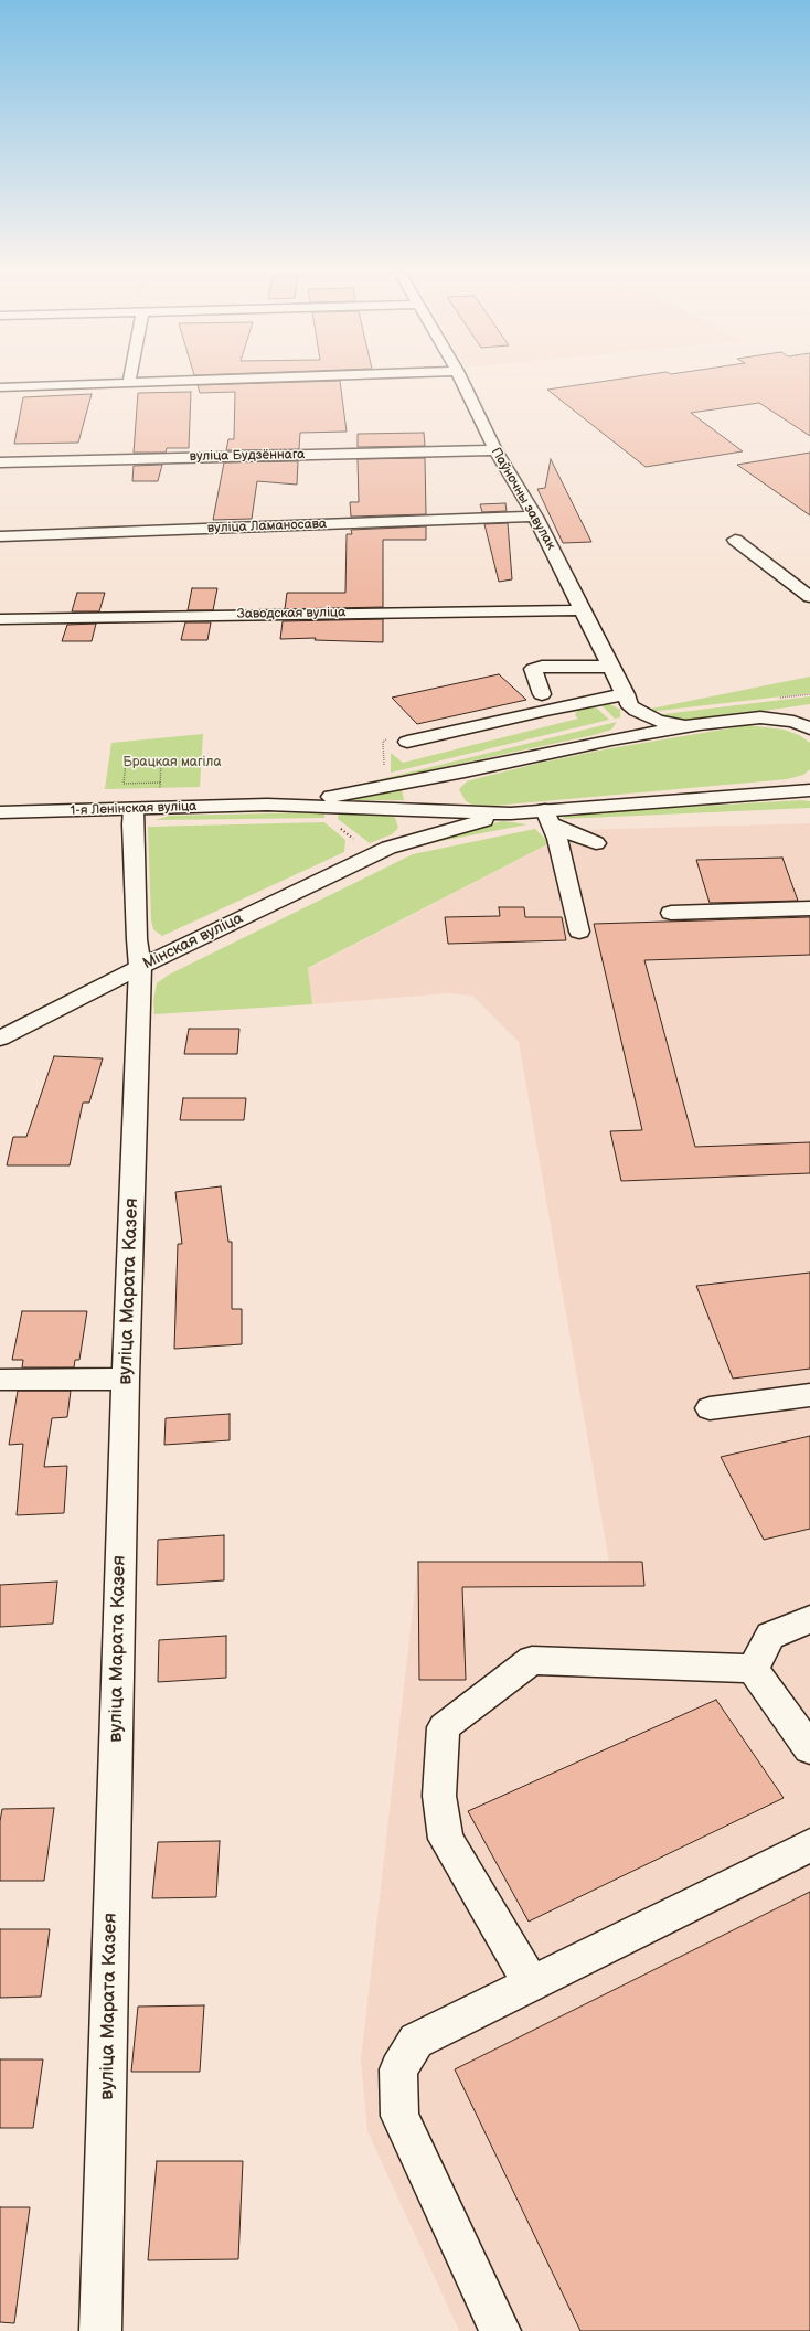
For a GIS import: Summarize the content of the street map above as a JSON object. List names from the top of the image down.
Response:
{
  "streets": {
    "street": [
      "вуліца Будзённага",
      "Паўночны завулак",
      "вуліца Ламаносава",
      "Заводская вуліца",
      "1-я Ленінская вуліца",
      "Мінская вуліца",
      "вуліца Марата Казея"
    ]
  },
  "crossings": [
    ["вуліца Будзённага", "Паўночны завулак"],
    ["Паўночны завулак", "вуліца Ламаносава"],
    ["Паўночны завулак", "Заводская вуліца"],
    ["1-я Ленінская вуліца", "вуліца Марата Казея"],
    ["Мінская вуліца", "вуліца Марата Казея"]
  ],
  "parks": ["Брацкая магіла"]
}
